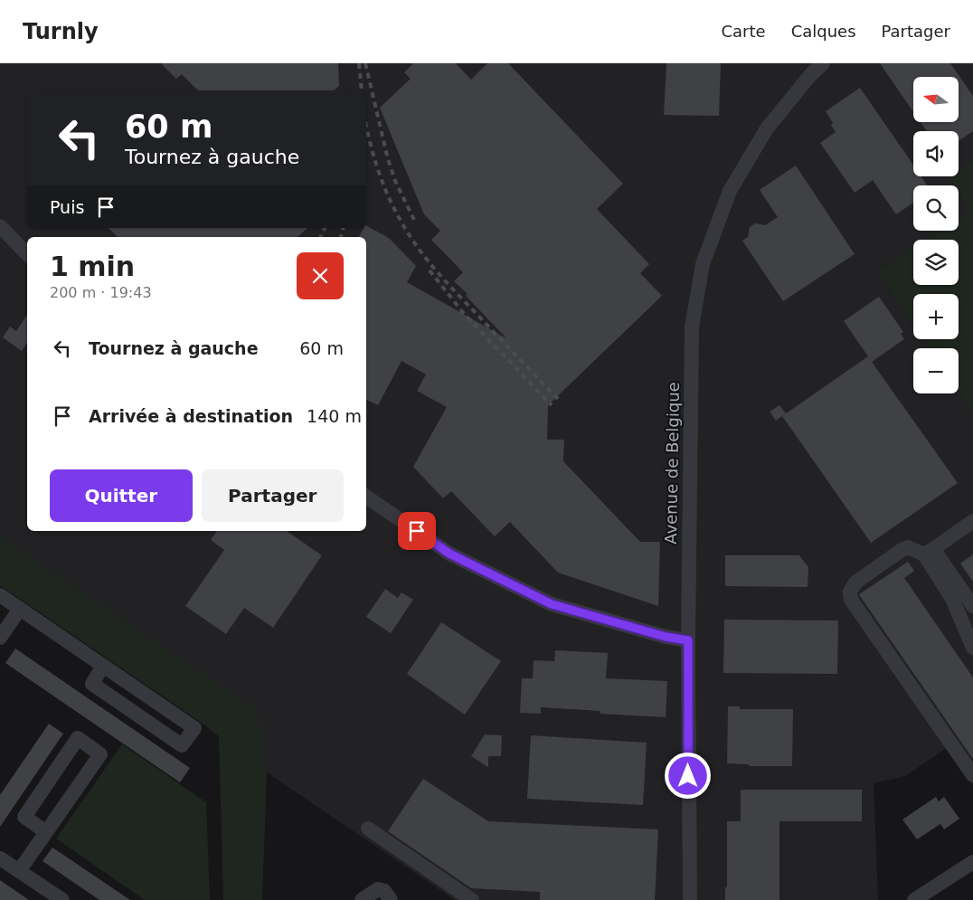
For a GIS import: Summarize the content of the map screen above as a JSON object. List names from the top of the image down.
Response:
{
  "streets": {
    "street": ["Avenue de Belgique"]
  },
  "north": "left",
  "page": {
    "header": "Turnly",
    "nav": ["Carte", "Calques", "Partager"],
    "map_buttons": ["+", "−"],
    "turn": ["60 m", "Tournez à gauche"],
    "then": "Puis",
    "heading": ["1 min", "200 m · 19:43"],
    "list": [
      {
        "name": "Tournez à gauche",
        "value": "60 m"
      },
      {
        "name": "Arrivée à destination",
        "value": "140 m"
      }
    ],
    "buttons": ["Quitter", "Partager"]
  }
}
